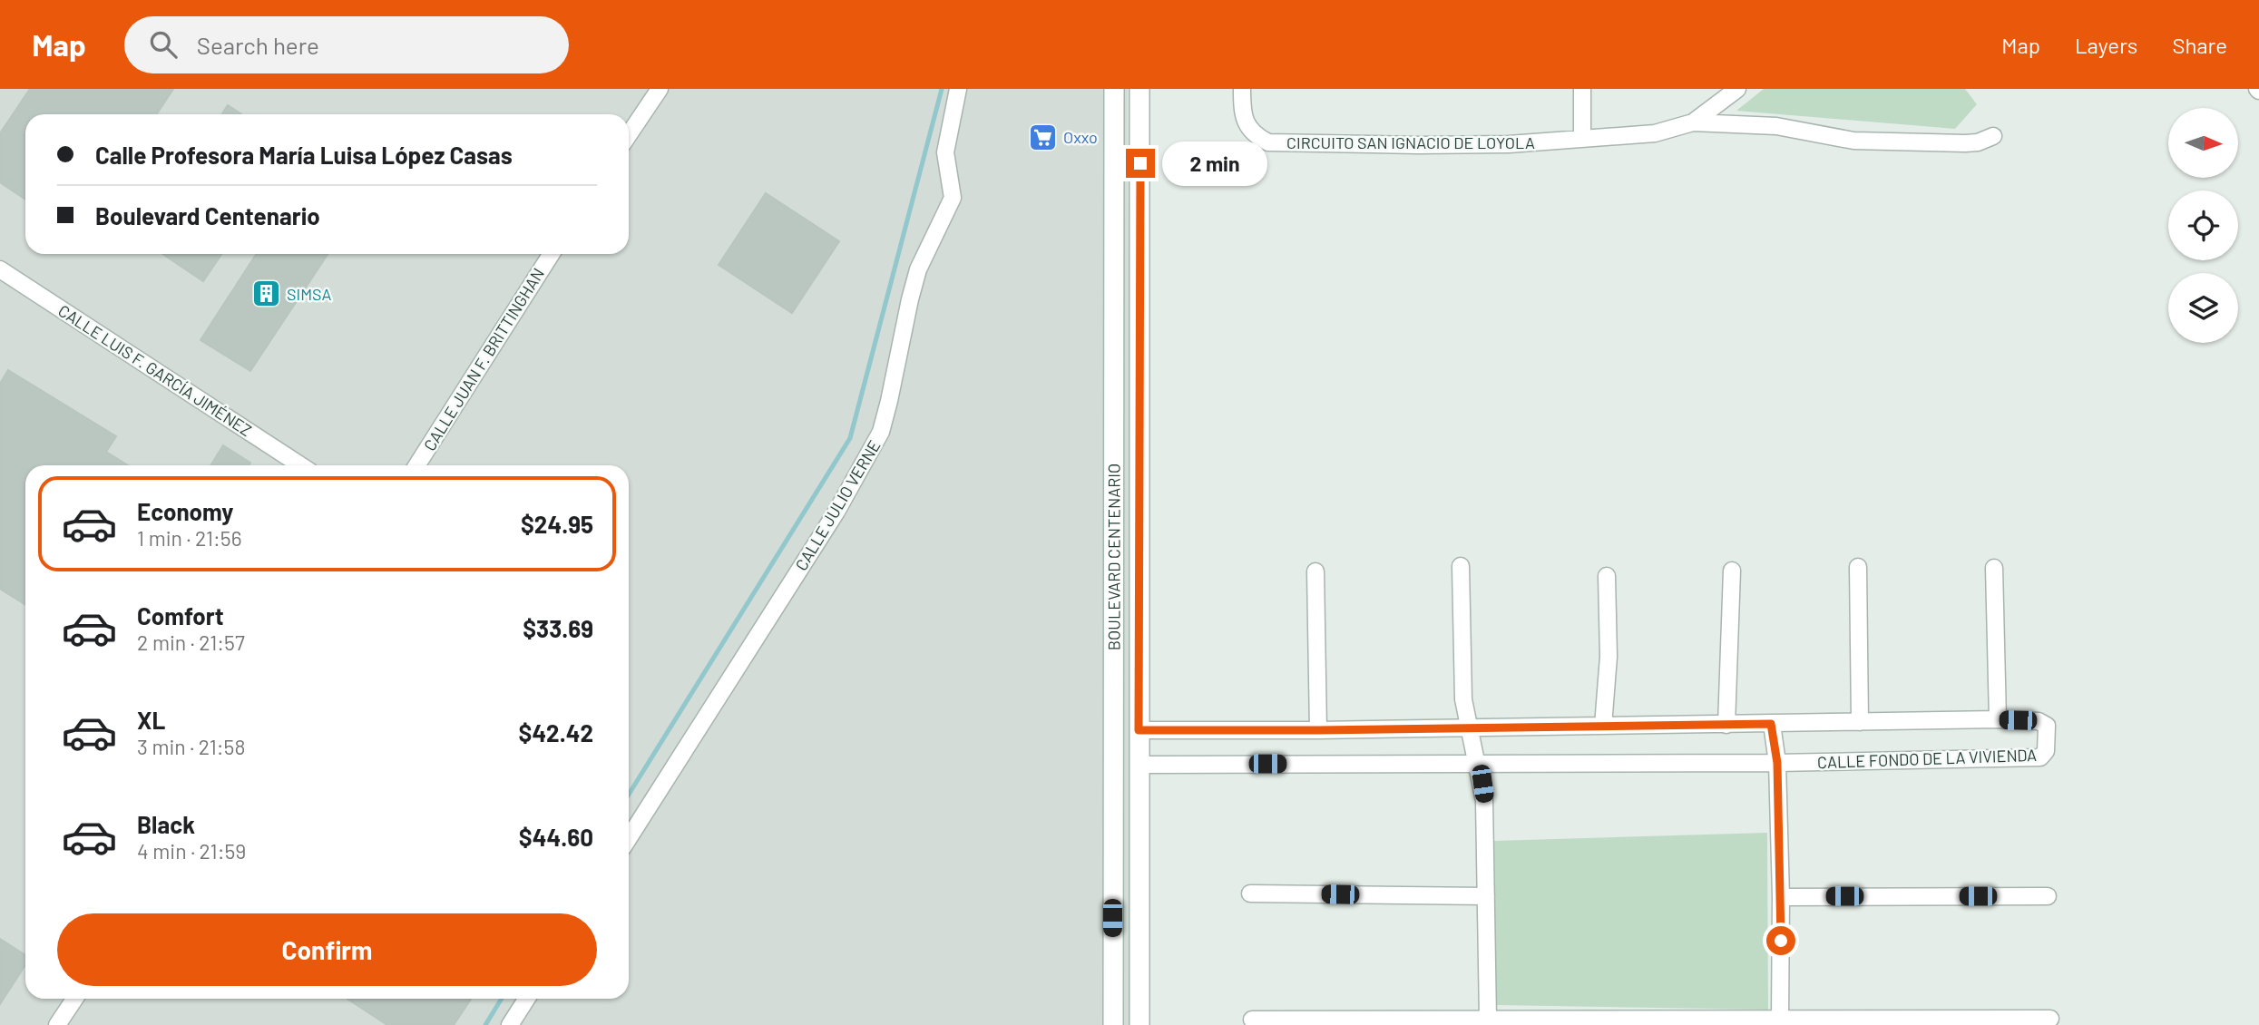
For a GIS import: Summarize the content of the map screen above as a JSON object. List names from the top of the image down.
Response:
{
  "streets": {
    "main road": ["BOULEVARD CENTENARIO"],
    "street": [
      "CIRCUITO SAN IGNACIO DE LOYOLA",
      "CALLE JUAN F. BRITTINGHAN",
      "CALLE LUIS F. GARCÍA JIMÉNEZ",
      "CALLE JULIO VERNE",
      "CALLE FONDO DE LA VIVIENDA"
    ]
  },
  "crossings": [
    ["BOULEVARD CENTENARIO", "CALLE FONDO DE LA VIVIENDA"]
  ],
  "places": {
    "supermarket": ["Oxxo"],
    "building": ["SIMSA"]
  },
  "north": "right",
  "page": {
    "header": "Map",
    "search": "Search here",
    "nav": ["Map", "Layers", "Share"],
    "banner": ["Calle Profesora María Luisa López Casas", "Boulevard Centenario"],
    "bubble": "2 min",
    "list": [
      {
        "name": "Economy",
        "note": "1 min · 21:56",
        "value": "$24.95"
      },
      {
        "name": "Comfort",
        "note": "2 min · 21:57",
        "value": "$33.69"
      },
      {
        "name": "XL",
        "note": "3 min · 21:58",
        "value": "$42.42"
      },
      {
        "name": "Black",
        "note": "4 min · 21:59",
        "value": "$44.60"
      }
    ],
    "buttons": "Confirm"
  }
}
